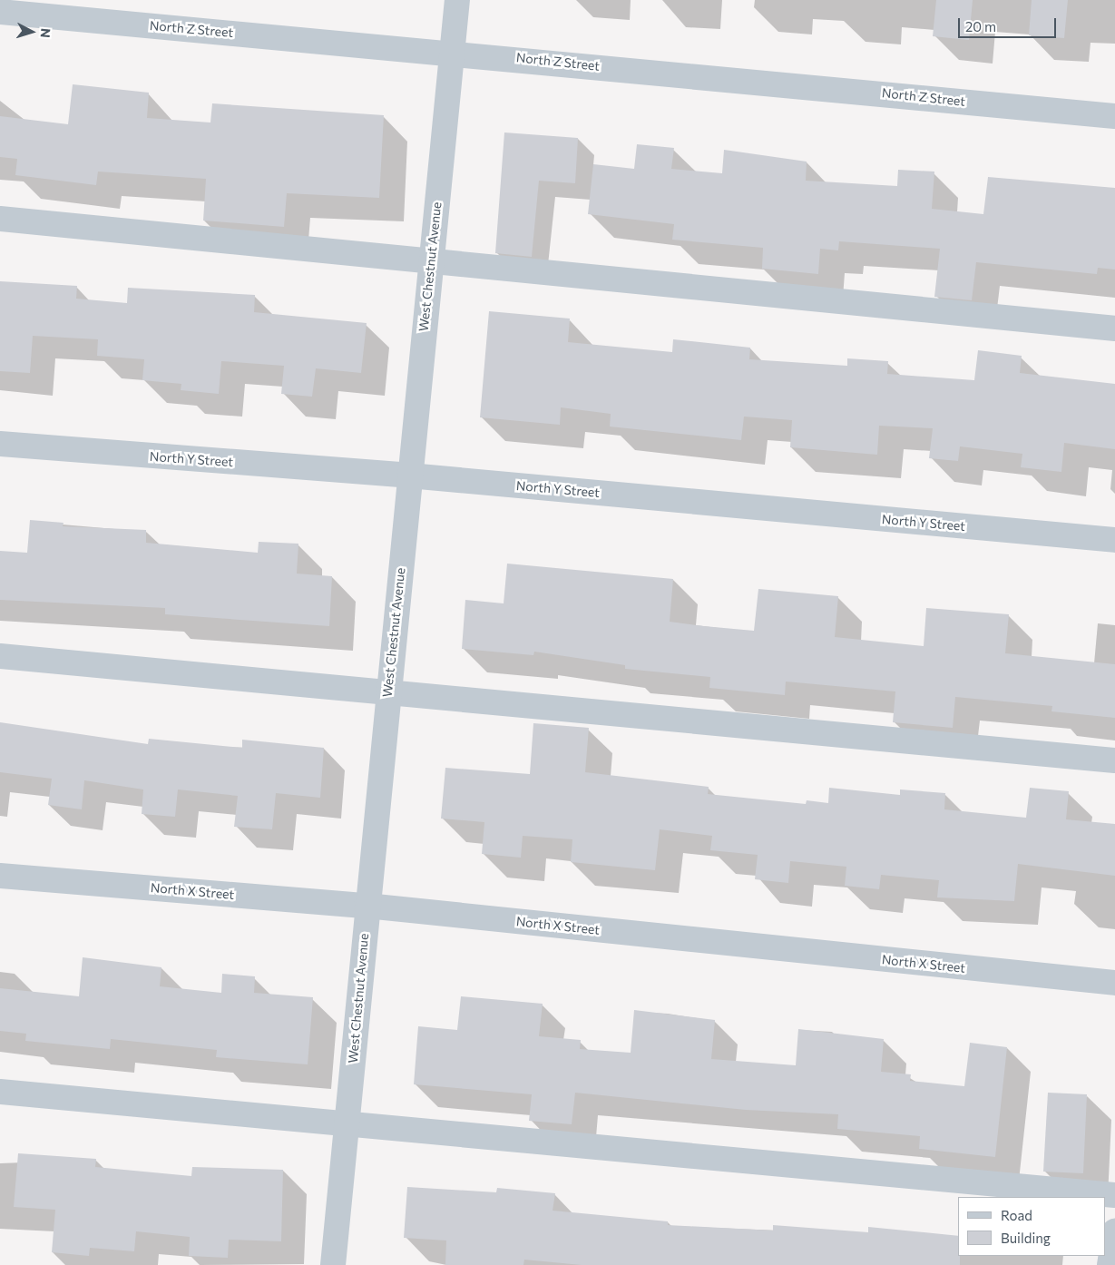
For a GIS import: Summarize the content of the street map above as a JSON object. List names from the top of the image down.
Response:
{
  "streets": {
    "street": [
      "North Z Street",
      "West Chestnut Avenue",
      "North Y Street",
      "North X Street"
    ]
  },
  "crossings": [
    ["North Z Street", "West Chestnut Avenue"],
    ["West Chestnut Avenue", "North Y Street"],
    ["West Chestnut Avenue", "North X Street"]
  ],
  "legend": ["Road", "Building"],
  "scale_bar": "20 m",
  "north": "right"
}
